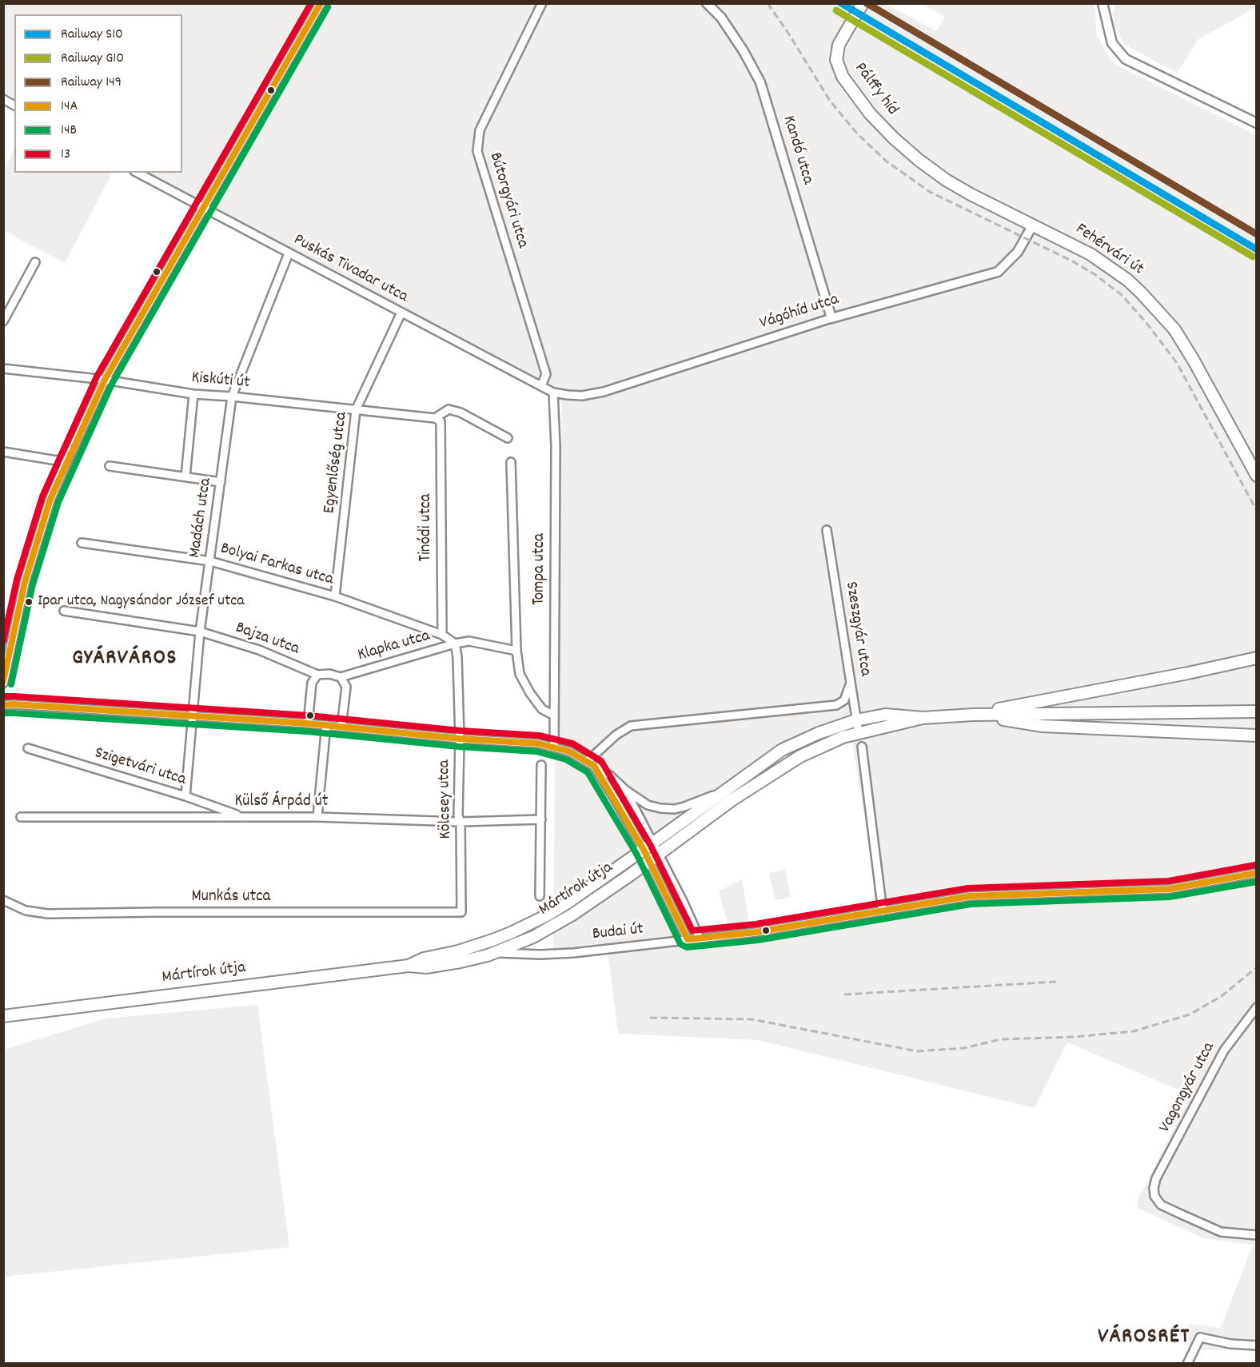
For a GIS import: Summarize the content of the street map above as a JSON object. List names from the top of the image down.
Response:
{
  "streets": {
    "main road": ["Pálffy híd", "Fehérvári út", "Mártírok útja"],
    "street": [
      "Kandó utca",
      "Bútorgyári utca",
      "Puskás Tivadar utca",
      "Vágóhíd utca",
      "Kiskúti út",
      "Egyenlőség utca",
      "Madách utca",
      "Tinódi utca",
      "Bolyai Farkas utca",
      "Tompa utca",
      "Szeszgyár utca",
      "Bajza utca",
      "Klapka utca",
      "Szigetvári utca",
      "Kölcsey utca",
      "Külső Árpád út",
      "Munkás utca",
      "Budai út",
      "Vagongyár utca"
    ]
  },
  "crossings": [
    ["Pálffy híd", "Fehérvári út"],
    ["Kandó utca", "Vágóhíd utca"],
    ["Bútorgyári utca", "Puskás Tivadar utca"],
    ["Fehérvári út", "Vágóhíd utca"],
    ["Puskás Tivadar utca", "Vágóhíd utca"],
    ["Puskás Tivadar utca", "Egyenlőség utca"],
    ["Puskás Tivadar utca", "Madách utca"],
    ["Puskás Tivadar utca", "Tompa utca"],
    ["Vágóhíd utca", "Tompa utca"],
    ["Kiskúti út", "Egyenlőség utca"],
    ["Kiskúti út", "Madách utca"],
    ["Kiskúti út", "Tinódi utca"],
    ["Egyenlőség utca", "Bolyai Farkas utca"],
    ["Madách utca", "Bolyai Farkas utca"],
    ["Madách utca", "Bajza utca"],
    ["Madách utca", "Szigetvári utca"],
    ["Tinódi utca", "Bolyai Farkas utca"],
    ["Bolyai Farkas utca", "Klapka utca"],
    ["Bolyai Farkas utca", "Kölcsey utca"],
    ["Szeszgyár utca", "Mártírok útja"],
    ["Bajza utca", "Klapka utca"],
    ["Klapka utca", "Kölcsey utca"],
    ["Szigetvári utca", "Külső Árpád út"],
    ["Kölcsey utca", "Külső Árpád út"],
    ["Kölcsey utca", "Munkás utca"],
    ["Mártírok útja", "Budai út"]
  ],
  "districts": ["GYÁRVÁROS", "VÁROSRÉT"],
  "places": ["Ipar utca, Nagysándor József utca"],
  "lines": [
    "rail line S10",
    "rail line 149",
    "transit line 14A",
    "transit line 13",
    "transit line 14B",
    "rail line G10"
  ],
  "legend": [
    "Railway S10",
    "Railway G10",
    "Railway 149",
    "14A",
    "14B",
    "13"
  ]
}
